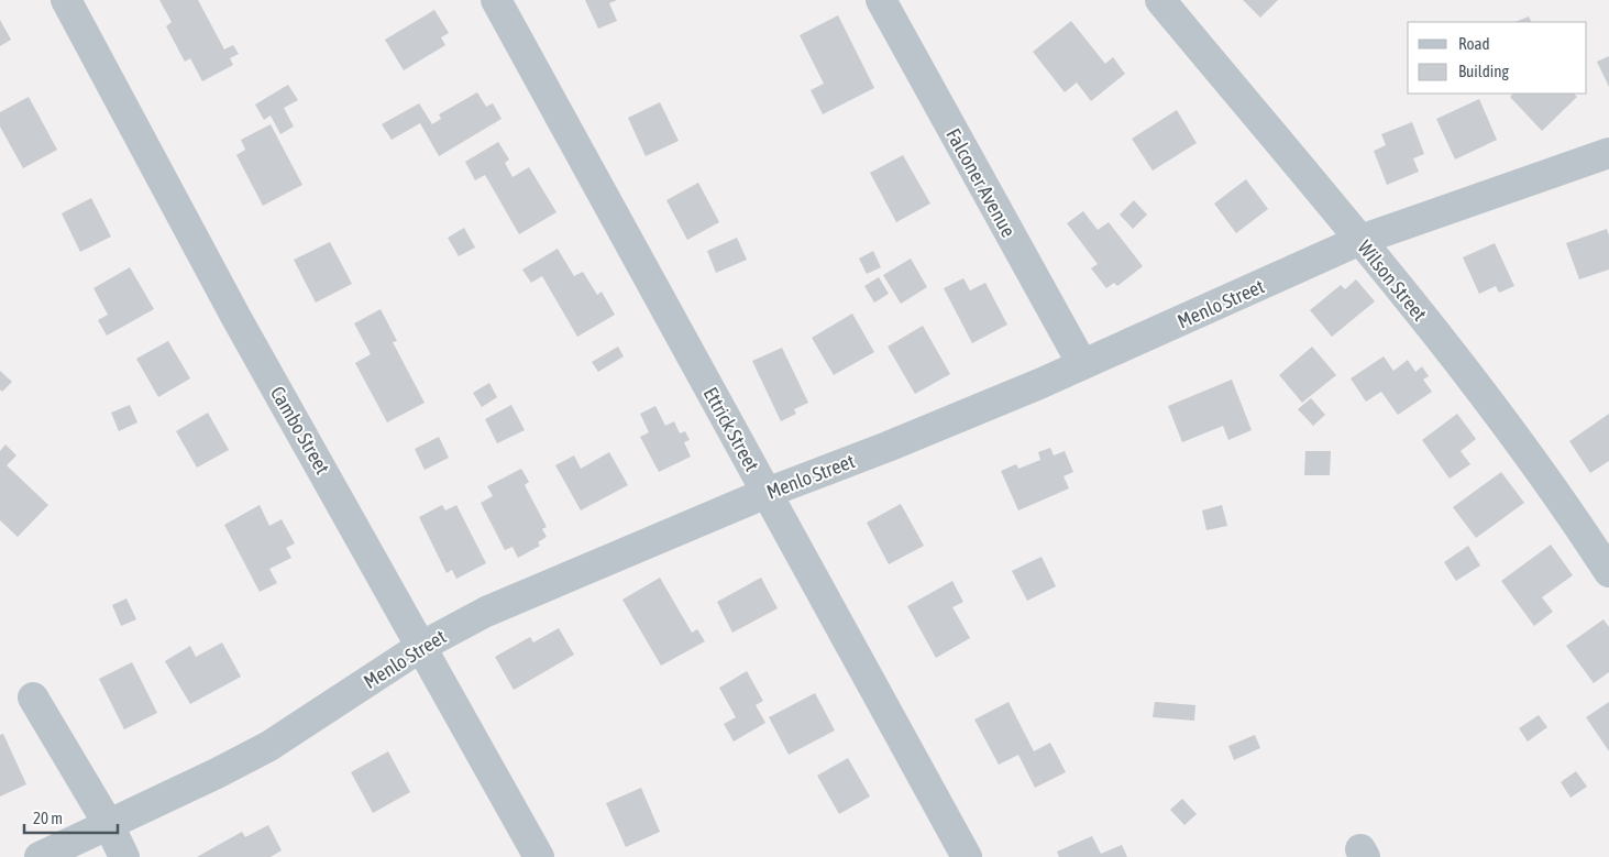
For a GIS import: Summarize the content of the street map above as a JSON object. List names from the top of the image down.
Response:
{
  "streets": {
    "street": [
      "Falconer Avenue",
      "Wilson Street",
      "Menlo Street",
      "Ettrick Street",
      "Cambo Street"
    ]
  },
  "crossings": [
    ["Falconer Avenue", "Menlo Street"],
    ["Wilson Street", "Menlo Street"],
    ["Menlo Street", "Ettrick Street"],
    ["Menlo Street", "Cambo Street"]
  ],
  "legend": ["Road", "Building"],
  "scale_bar": "20 m"
}
